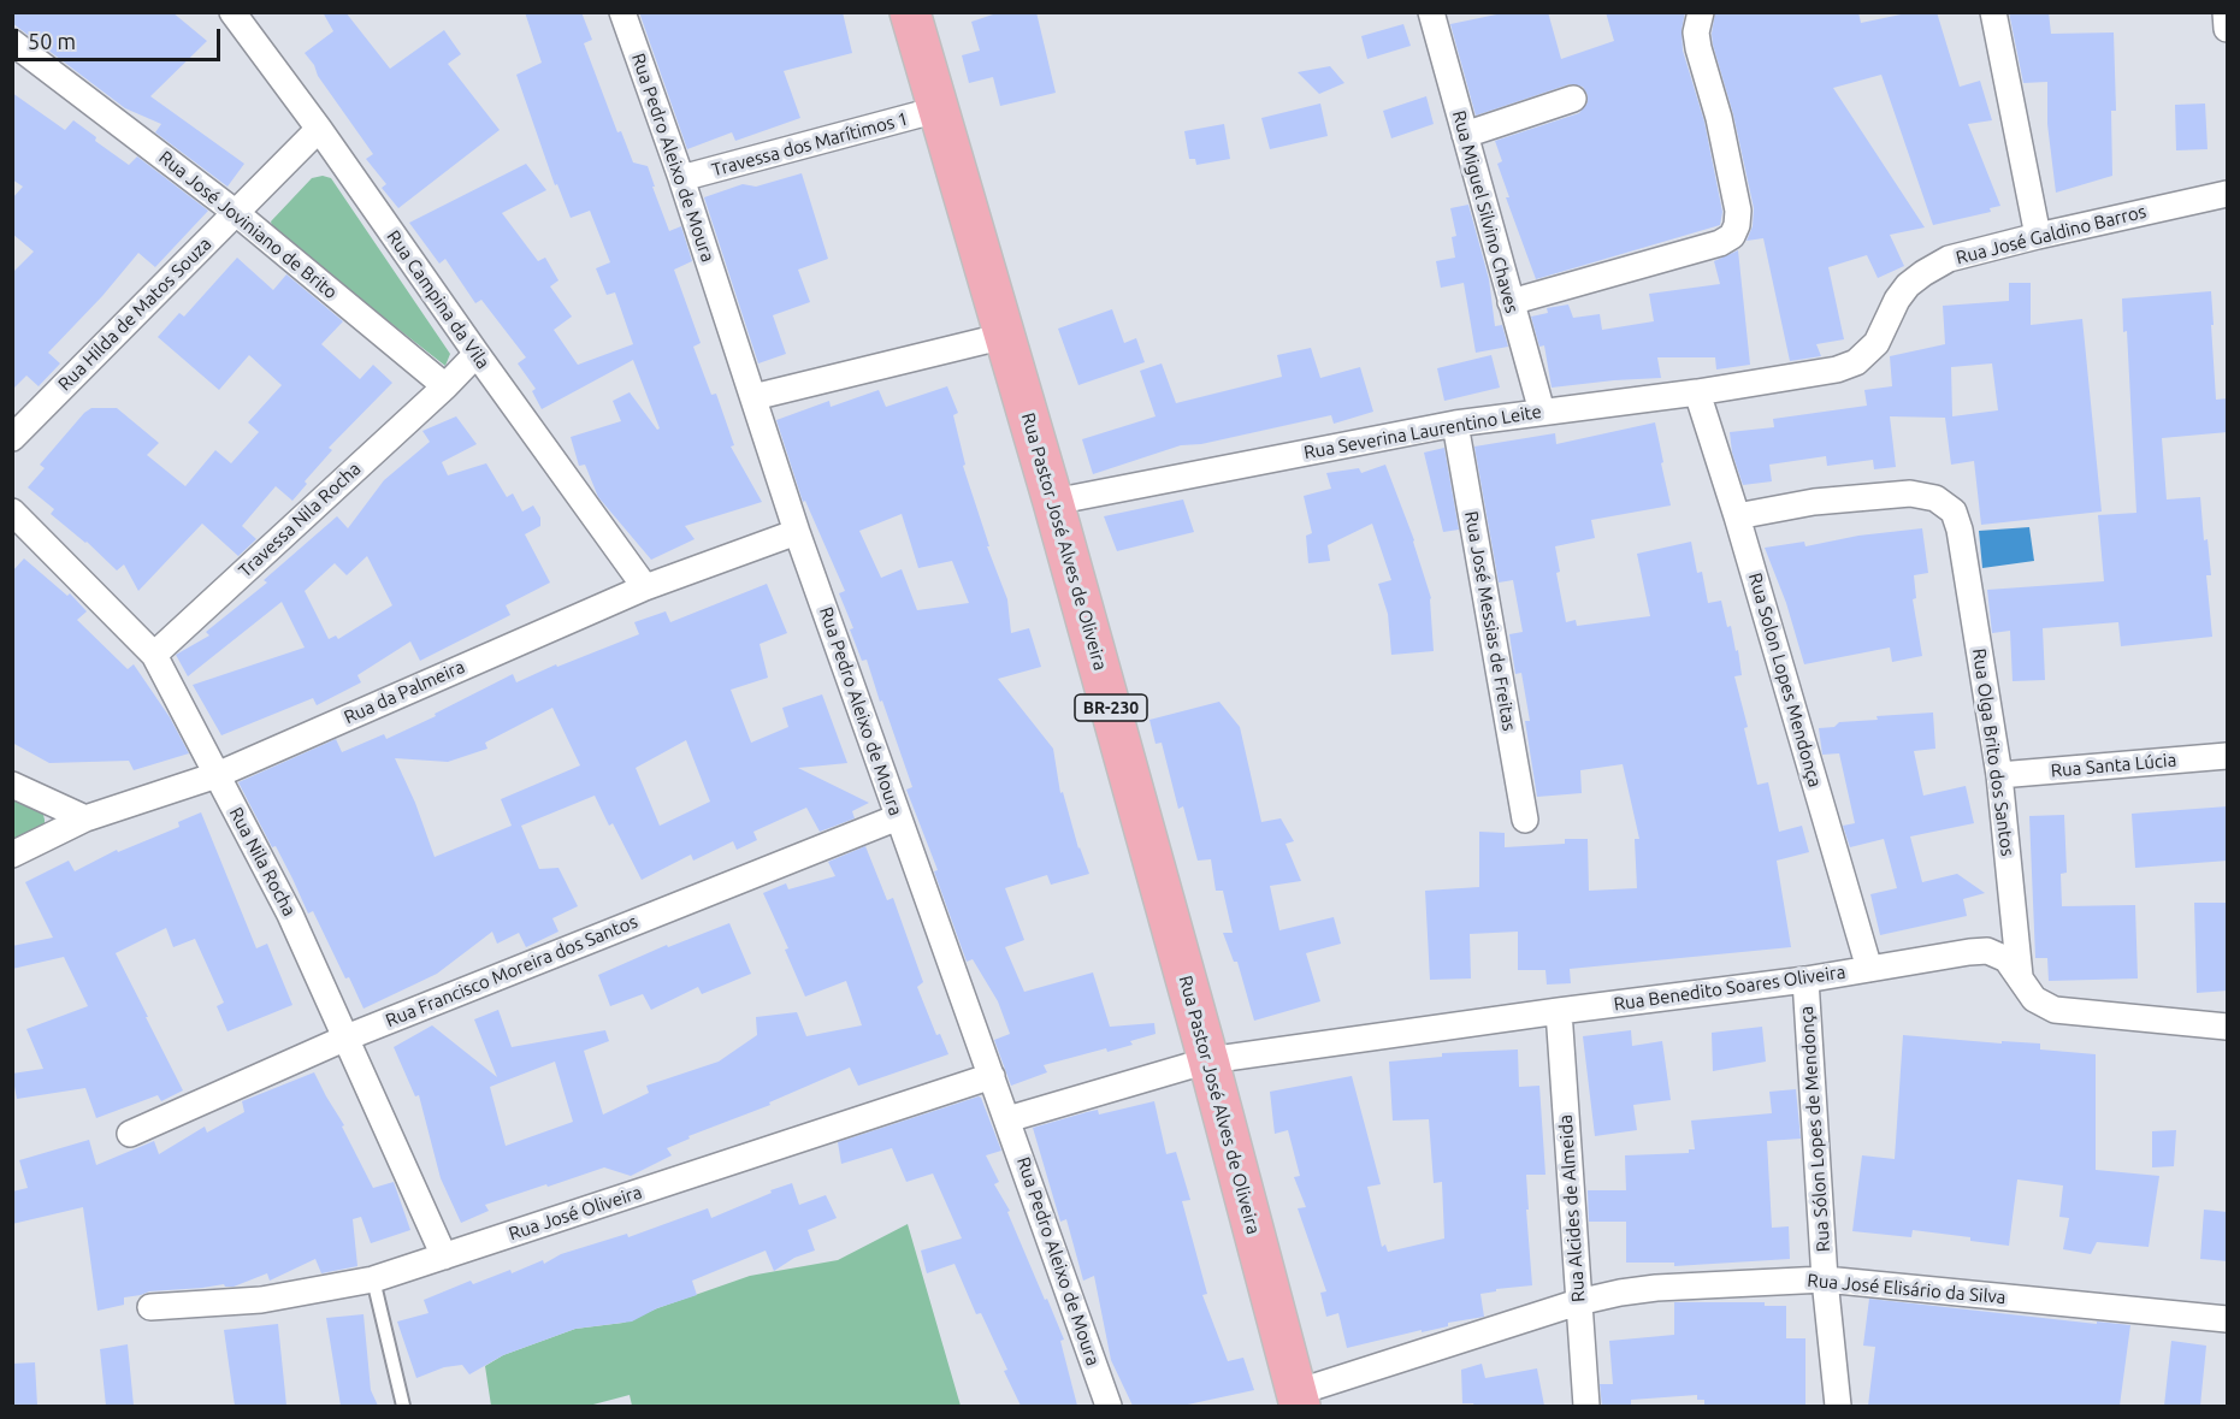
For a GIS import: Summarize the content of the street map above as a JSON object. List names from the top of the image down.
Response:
{
  "streets": {
    "main road": ["Rua Pastor José Alves de Oliveira", "BR-230"],
    "street": [
      "Travessa dos Marítimos 1",
      "Rua Pedro Aleixo de Moura",
      "Rua Miguel Silvino Chaves",
      "Rua José Joviniano de Brito",
      "Rua José Galdino Barros",
      "Rua Campina da Vila",
      "Rua Hilda de Matos Souza",
      "Rua Severina Laurentino Leite",
      "Travessa Nila Rocha",
      "Rua José Messias de Freitas",
      "Rua Solon Lopes Mendonça",
      "Rua da Palmeira",
      "Rua Olga Brito dos Santos",
      "Rua Santa Lúcia",
      "Rua Nila Rocha",
      "Rua Francisco Moreira dos Santos",
      "Rua Benedito Soares Oliveira",
      "Rua Sólon Lopes de Mendonça",
      "Rua Alcides de Almeida",
      "Rua José Oliveira",
      "Rua José Elisário da Silva"
    ]
  },
  "crossings": [
    ["Travessa dos Marítimos 1", "Rua Pedro Aleixo de Moura"],
    ["Travessa dos Marítimos 1", "Rua Pastor José Alves de Oliveira"],
    ["Rua Pedro Aleixo de Moura", "Rua da Palmeira"],
    ["Rua Pedro Aleixo de Moura", "Rua Francisco Moreira dos Santos"],
    ["Rua Pedro Aleixo de Moura", "Rua Benedito Soares Oliveira"],
    ["Rua Pedro Aleixo de Moura", "Rua José Oliveira"],
    ["Rua Miguel Silvino Chaves", "Rua Severina Laurentino Leite"],
    ["Rua José Joviniano de Brito", "Rua Hilda de Matos Souza"],
    ["Rua José Joviniano de Brito", "Travessa Nila Rocha"],
    ["Rua José Galdino Barros", "Rua Severina Laurentino Leite"],
    ["Rua Campina da Vila", "Rua Hilda de Matos Souza"],
    ["Rua Campina da Vila", "Rua da Palmeira"],
    ["Rua Severina Laurentino Leite", "Rua Pastor José Alves de Oliveira"],
    ["Rua Severina Laurentino Leite", "Rua José Messias de Freitas"],
    ["Rua Severina Laurentino Leite", "Rua Solon Lopes Mendonça"],
    ["Travessa Nila Rocha", "Rua Nila Rocha"],
    ["Rua Pastor José Alves de Oliveira", "Rua Benedito Soares Oliveira"],
    ["Rua Pastor José Alves de Oliveira", "Rua José Elisário da Silva"],
    ["Rua Solon Lopes Mendonça", "Rua Olga Brito dos Santos"],
    ["Rua Solon Lopes Mendonça", "Rua Benedito Soares Oliveira"],
    ["Rua da Palmeira", "Rua Nila Rocha"],
    ["Rua Olga Brito dos Santos", "Rua Santa Lúcia"],
    ["Rua Olga Brito dos Santos", "Rua Benedito Soares Oliveira"],
    ["Rua Nila Rocha", "Rua Francisco Moreira dos Santos"],
    ["Rua Nila Rocha", "Rua José Oliveira"],
    ["Rua Benedito Soares Oliveira", "Rua Sólon Lopes de Mendonça"],
    ["Rua Benedito Soares Oliveira", "Rua Alcides de Almeida"],
    ["Rua Sólon Lopes de Mendonça", "Rua José Elisário da Silva"],
    ["Rua Alcides de Almeida", "Rua José Elisário da Silva"]
  ],
  "scale_bar": "50 m"
}
